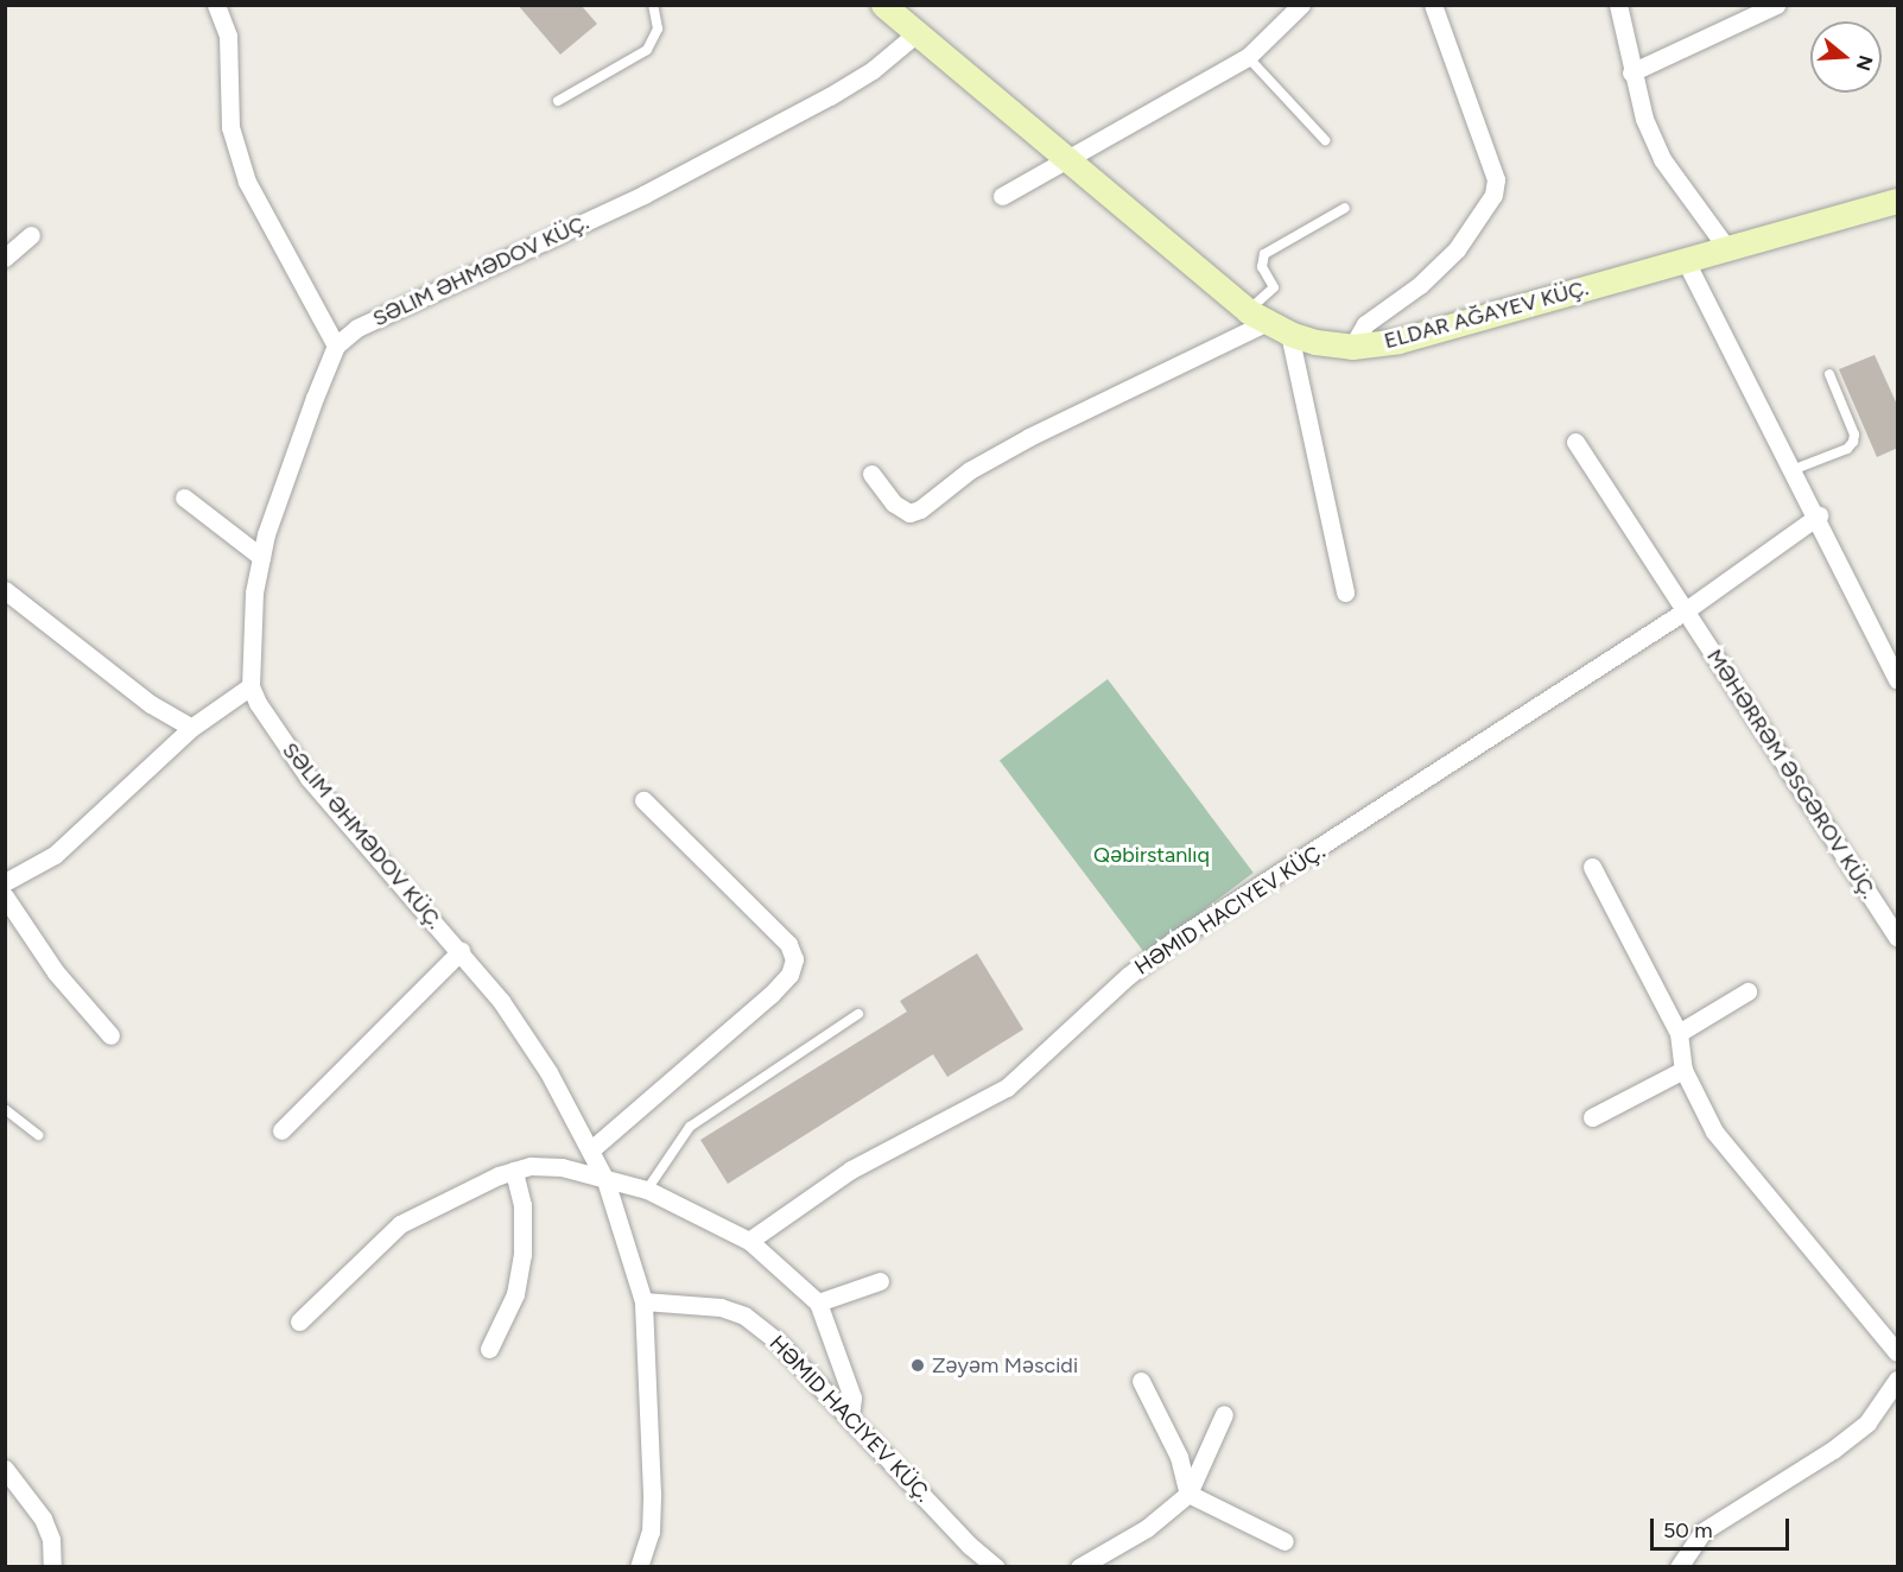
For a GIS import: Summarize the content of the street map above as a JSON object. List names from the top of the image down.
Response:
{
  "streets": {
    "main road": ["ELDAR AĞAYEV KÜÇ."],
    "street": ["SƏLIM ƏHMƏDOV KÜÇ.", "MƏHƏRRƏM ƏSGƏROV KÜÇ."]
  },
  "crossings": [
    ["SƏLIM ƏHMƏDOV KÜÇ.", "ELDAR AĞAYEV KÜÇ."]
  ],
  "parks": ["Qəbirstanlıq"],
  "places": ["Zəyəm Məscidi"],
  "scale_bar": "50 m",
  "north": "right"
}
